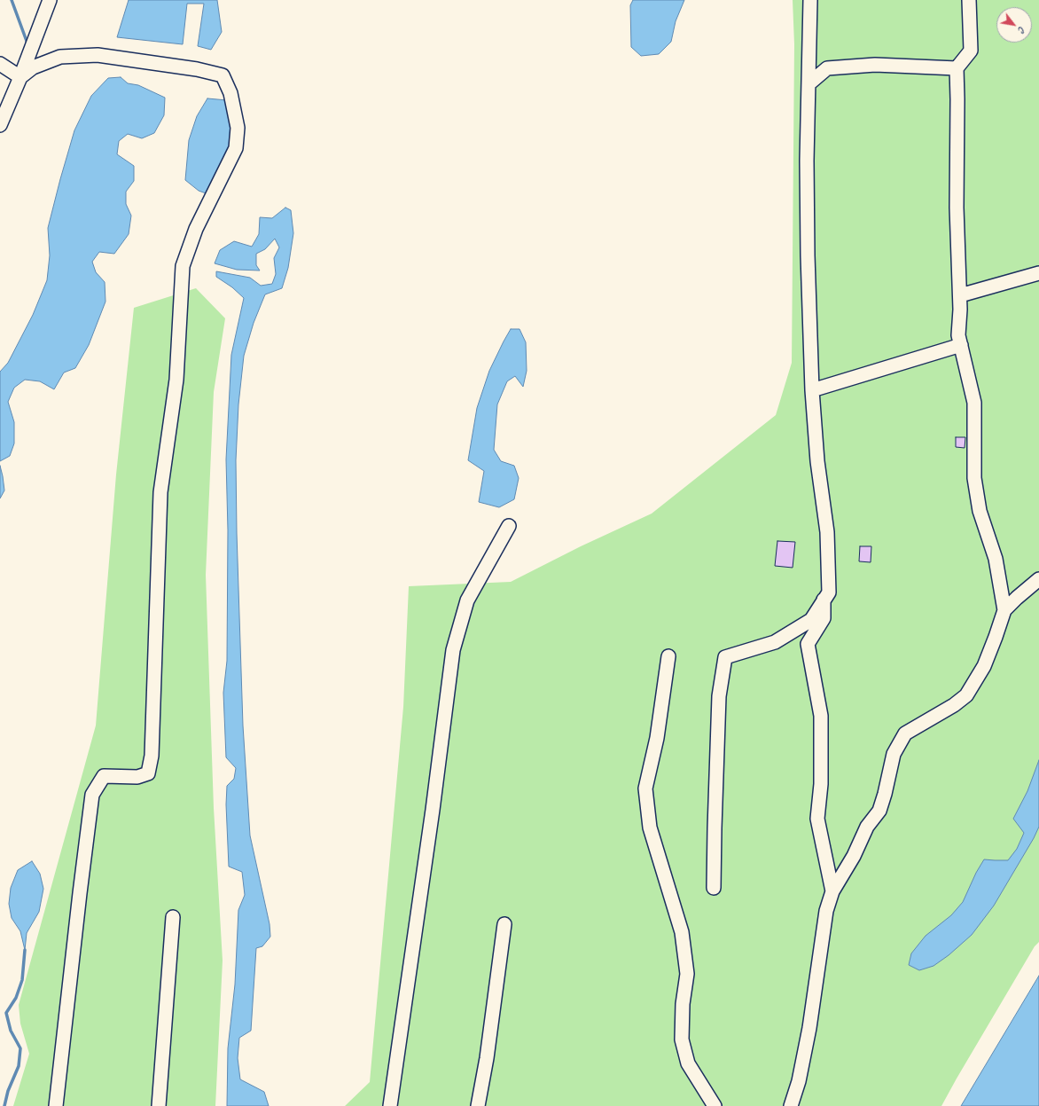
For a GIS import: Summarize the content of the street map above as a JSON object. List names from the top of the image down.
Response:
{
  "north": "bottom right"
}
